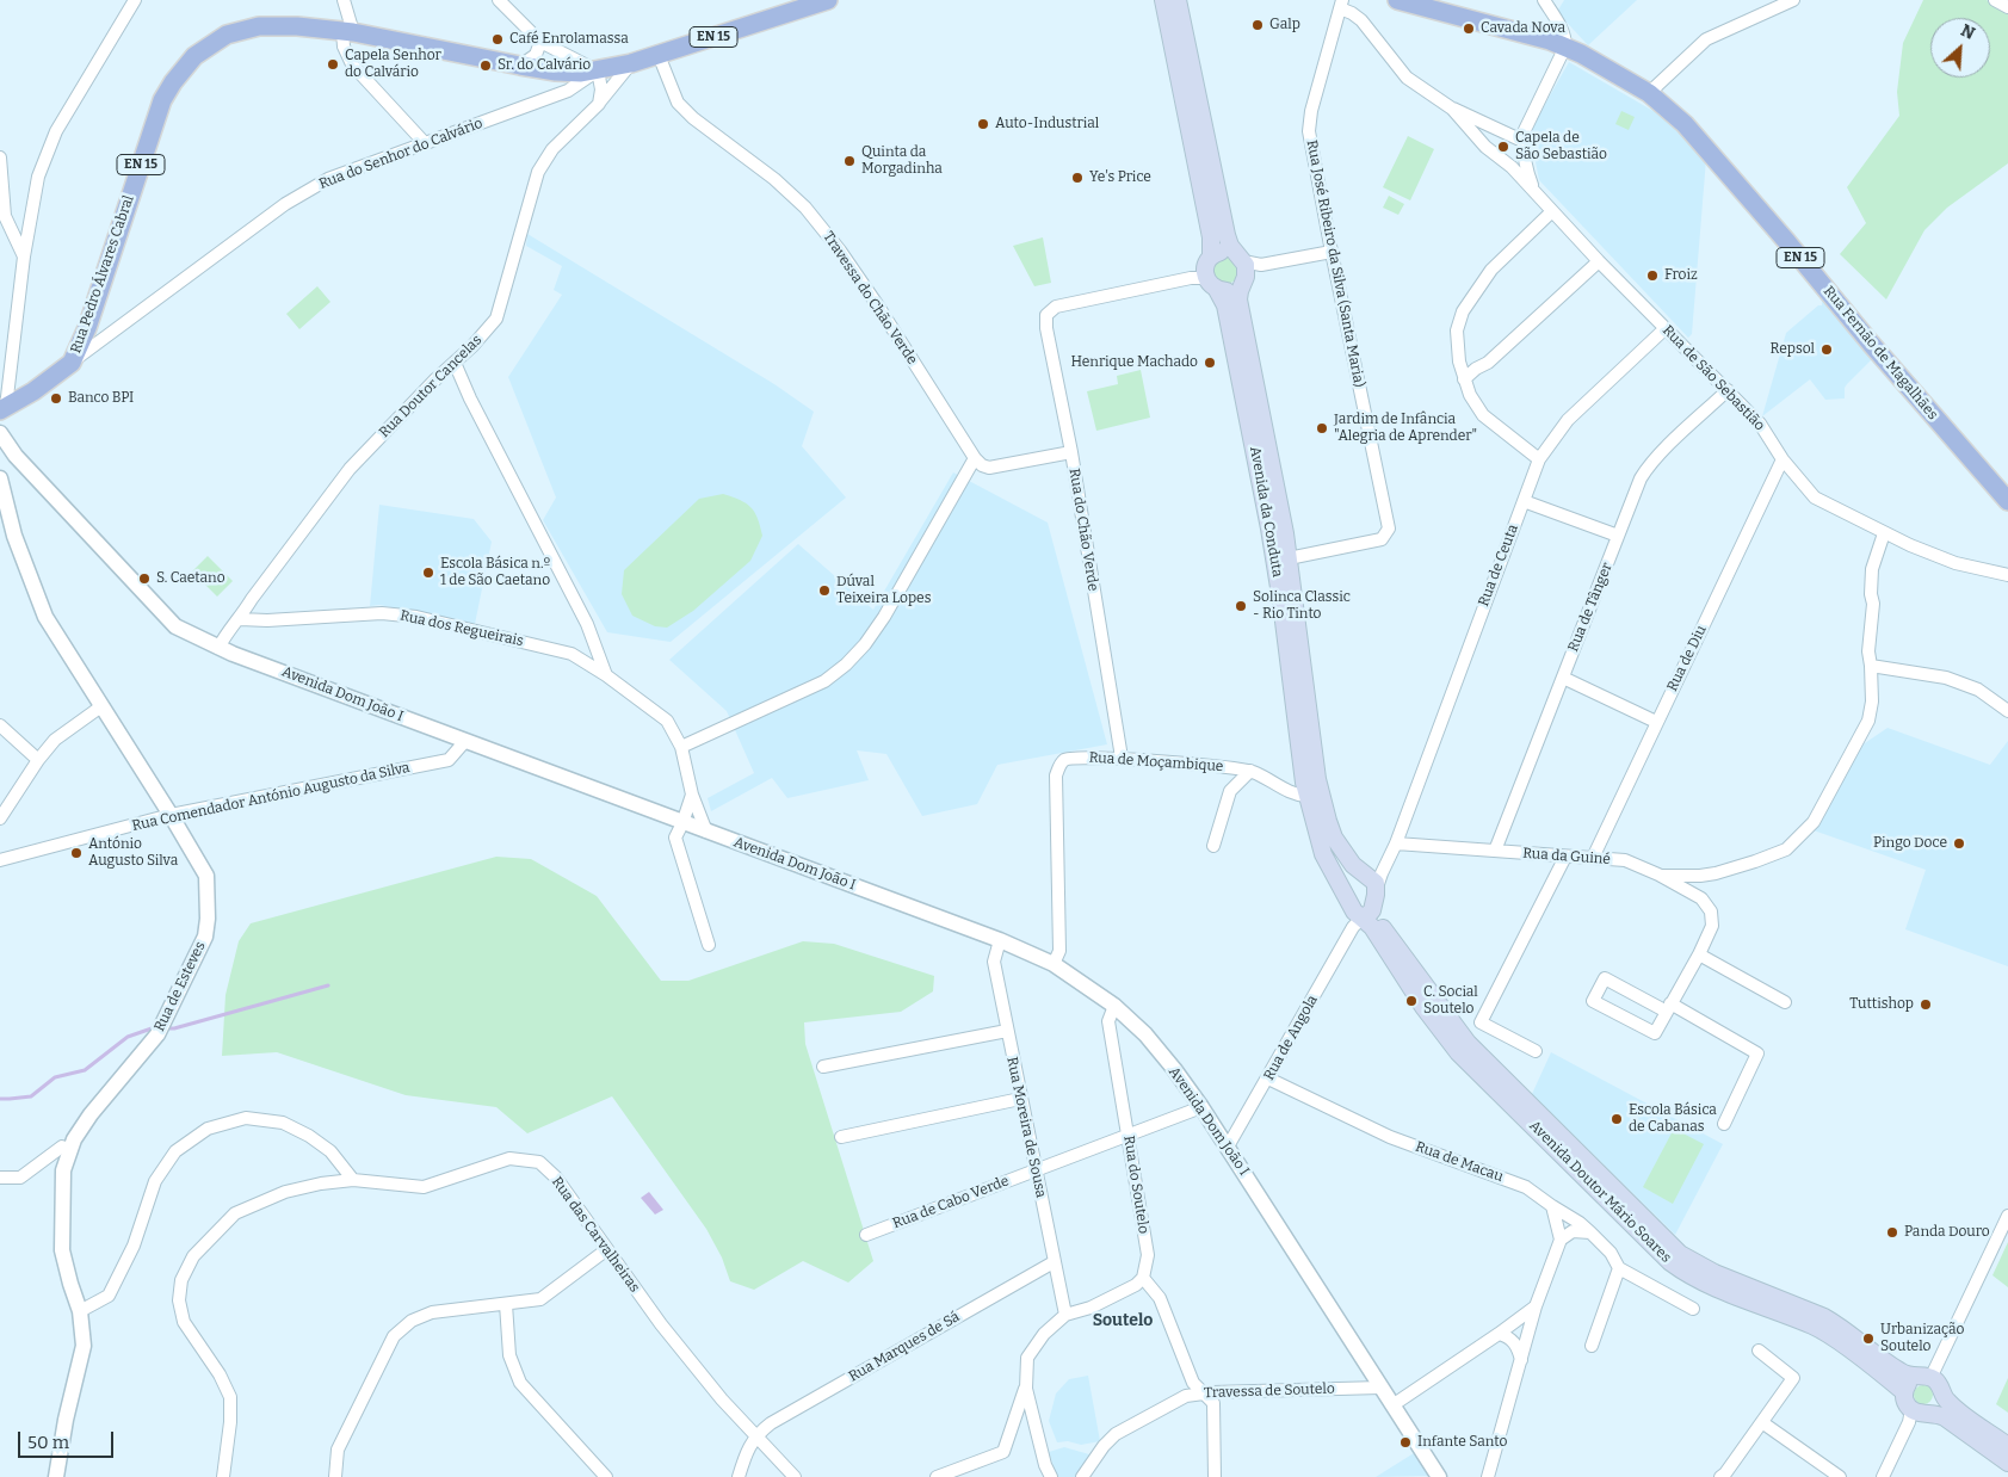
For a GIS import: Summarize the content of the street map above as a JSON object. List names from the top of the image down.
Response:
{
  "streets": {
    "main road": [
      "EN 15",
      "Rua Pedro Álvares Cabral",
      "Rua Fernão de Magalhães",
      "Avenida da Conduta",
      "Rua de Angola",
      "Avenida Doutor Mário Soares"
    ],
    "street": [
      "Rua do Senhor do Calvário",
      "Rua José Ribeiro da Silva (Santa Maria)",
      "Travessa do Chão Verde",
      "Rua de São Sebastião",
      "Rua Doutor Cancelas",
      "Rua do Chão Verde",
      "Rua de Ceuta",
      "Rua de Tânger",
      "Rua dos Regueirais",
      "Rua de Diu",
      "Avenida Dom João I",
      "Rua de Moçambique",
      "Rua Comendador António Augusto da Silva",
      "Rua da Guiné",
      "Rua de Esteves",
      "Rua Moreira de Sousa",
      "Rua de Macau",
      "Rua do Soutelo",
      "Rua de Cabo Verde",
      "Rua das Carvalheiras",
      "Rua Marques de Sá",
      "Travessa de Soutelo"
    ]
  },
  "crossings": [
    ["EN 15", "Rua Fernão de Magalhães"],
    ["Rua do Senhor do Calvário", "Rua Pedro Álvares Cabral"],
    ["Rua José Ribeiro da Silva (Santa Maria)", "Rua de São Sebastião"],
    ["Rua José Ribeiro da Silva (Santa Maria)", "Avenida da Conduta"],
    ["Rua Pedro Álvares Cabral", "Travessa do Chão Verde"],
    ["Rua Pedro Álvares Cabral", "Rua Doutor Cancelas"],
    ["Rua de São Sebastião", "Rua de Ceuta"],
    ["Rua de São Sebastião", "Rua de Tânger"],
    ["Rua de São Sebastião", "Rua de Diu"],
    ["Rua Doutor Cancelas", "Rua dos Regueirais"],
    ["Rua Doutor Cancelas", "Avenida Dom João I"],
    ["Avenida da Conduta", "Rua do Chão Verde"],
    ["Avenida da Conduta", "Rua de Moçambique"],
    ["Avenida da Conduta", "Rua de Angola"],
    ["Avenida da Conduta", "Avenida Doutor Mário Soares"],
    ["Rua do Chão Verde", "Rua de Moçambique"],
    ["Rua de Ceuta", "Rua da Guiné"],
    ["Rua de Ceuta", "Rua de Angola"],
    ["Rua de Tânger", "Rua da Guiné"],
    ["Rua dos Regueirais", "Avenida Dom João I"],
    ["Rua de Diu", "Rua da Guiné"],
    ["Avenida Dom João I", "Rua de Moçambique"],
    ["Avenida Dom João I", "Rua Comendador António Augusto da Silva"],
    ["Avenida Dom João I", "Rua de Angola"],
    ["Avenida Dom João I", "Rua Moreira de Sousa"],
    ["Avenida Dom João I", "Rua do Soutelo"],
    ["Avenida Dom João I", "Rua de Cabo Verde"],
    ["Avenida Dom João I", "Travessa de Soutelo"],
    ["Rua Comendador António Augusto da Silva", "Rua de Esteves"],
    ["Rua da Guiné", "Rua de Angola"],
    ["Rua de Angola", "Rua de Macau"],
    ["Rua de Angola", "Avenida Doutor Mário Soares"],
    ["Rua Moreira de Sousa", "Rua de Cabo Verde"],
    ["Rua Moreira de Sousa", "Rua Marques de Sá"],
    ["Rua do Soutelo", "Rua de Cabo Verde"],
    ["Rua das Carvalheiras", "Rua Marques de Sá"]
  ],
  "districts": ["Soutelo"],
  "places": [
    "Galp",
    "Cavada Nova",
    "Café Enrolamassa",
    "Capela Senhor do Calvário",
    "Sr. do Calvário",
    "Auto-Industrial",
    "Capela de São Sebastião",
    "Quinta da Morgadinha",
    "Ye's Price",
    "Froiz",
    "Repsol",
    "Henrique Machado",
    "Banco BPI",
    "Jardim de Infância \"Alegria de Aprender\"",
    "Escola Básica n.º 1 de São Caetano",
    "S. Caetano",
    "Dúval Teixeira Lopes",
    "Solinca Classic - Rio Tinto",
    "Pingo Doce",
    "António Augusto Silva",
    "C. Social Soutelo",
    "Tuttishop",
    "Escola Básica de Cabanas",
    "Panda Douro",
    "Urbanização Soutelo",
    "Infante Santo"
  ],
  "scale_bar": "50 m",
  "north": "top right"
}
